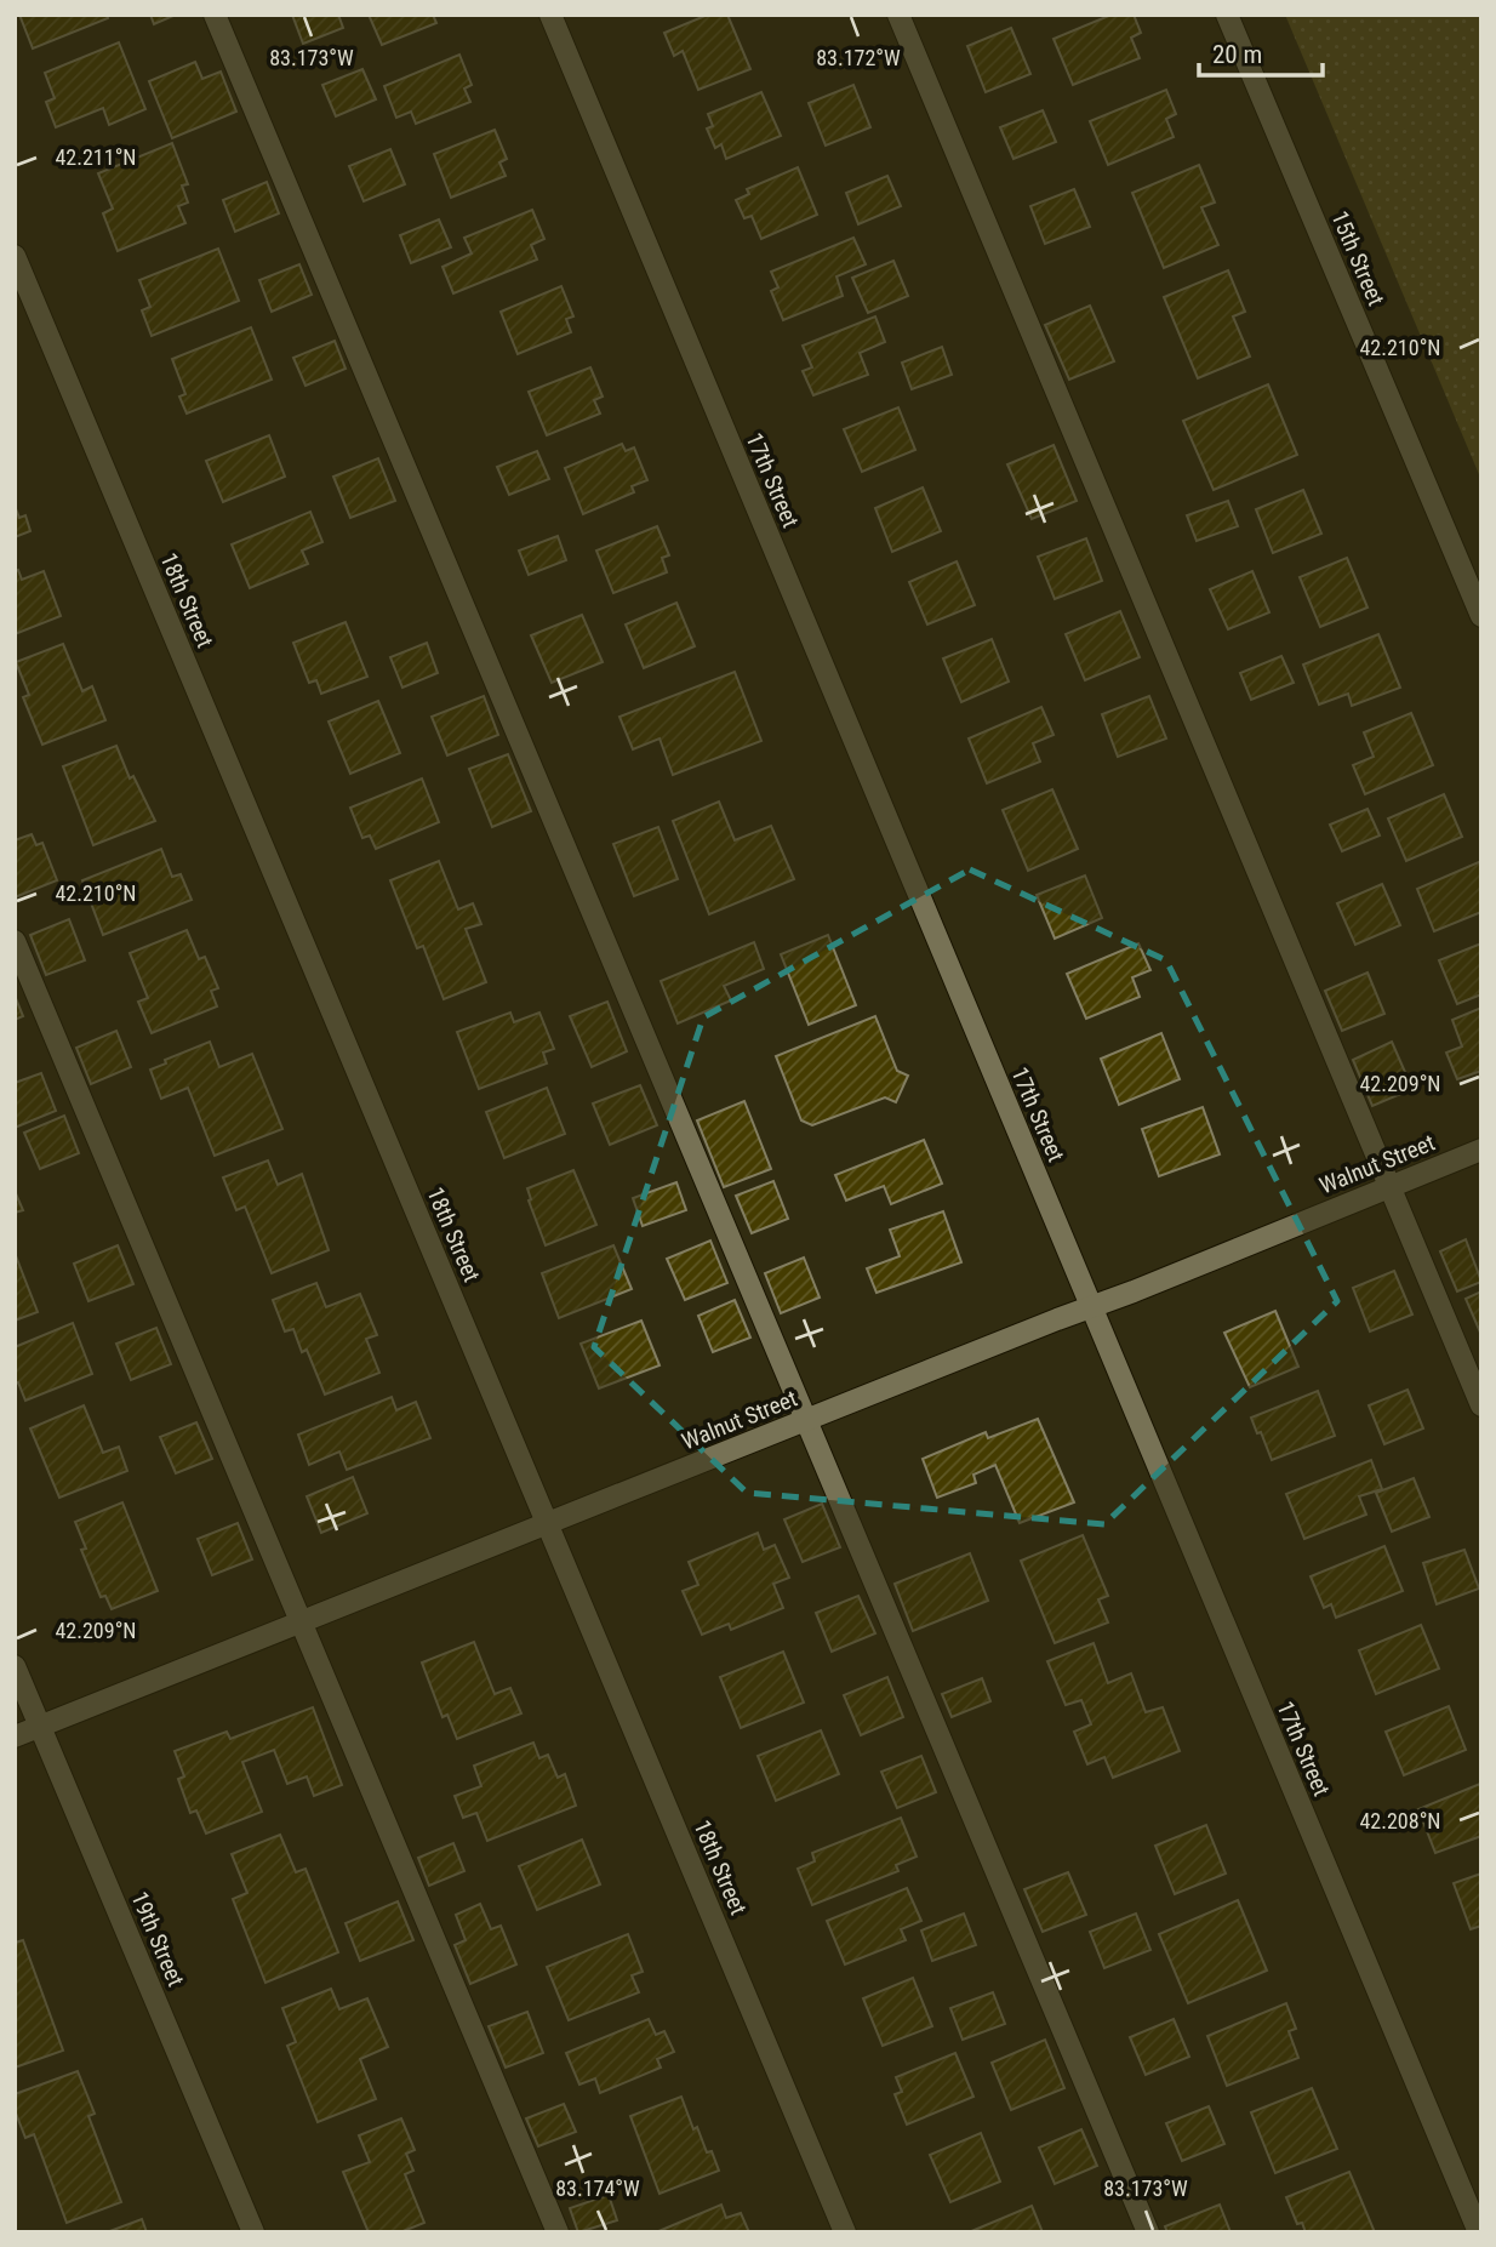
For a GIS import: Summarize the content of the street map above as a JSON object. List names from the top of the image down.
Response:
{
  "streets": {
    "street": [
      "15th Street",
      "17th Street",
      "18th Street",
      "Walnut Street",
      "19th Street"
    ]
  },
  "crossings": [
    ["17th Street", "Walnut Street"],
    ["18th Street", "Walnut Street"],
    ["Walnut Street", "19th Street"]
  ],
  "scale_bar": "20 m",
  "coordinates": [
    "83.173°W",
    "83.172°W",
    "42.211°N",
    "42.210°N",
    "42.209°N",
    "42.208°N",
    "83.174°W"
  ]
}
